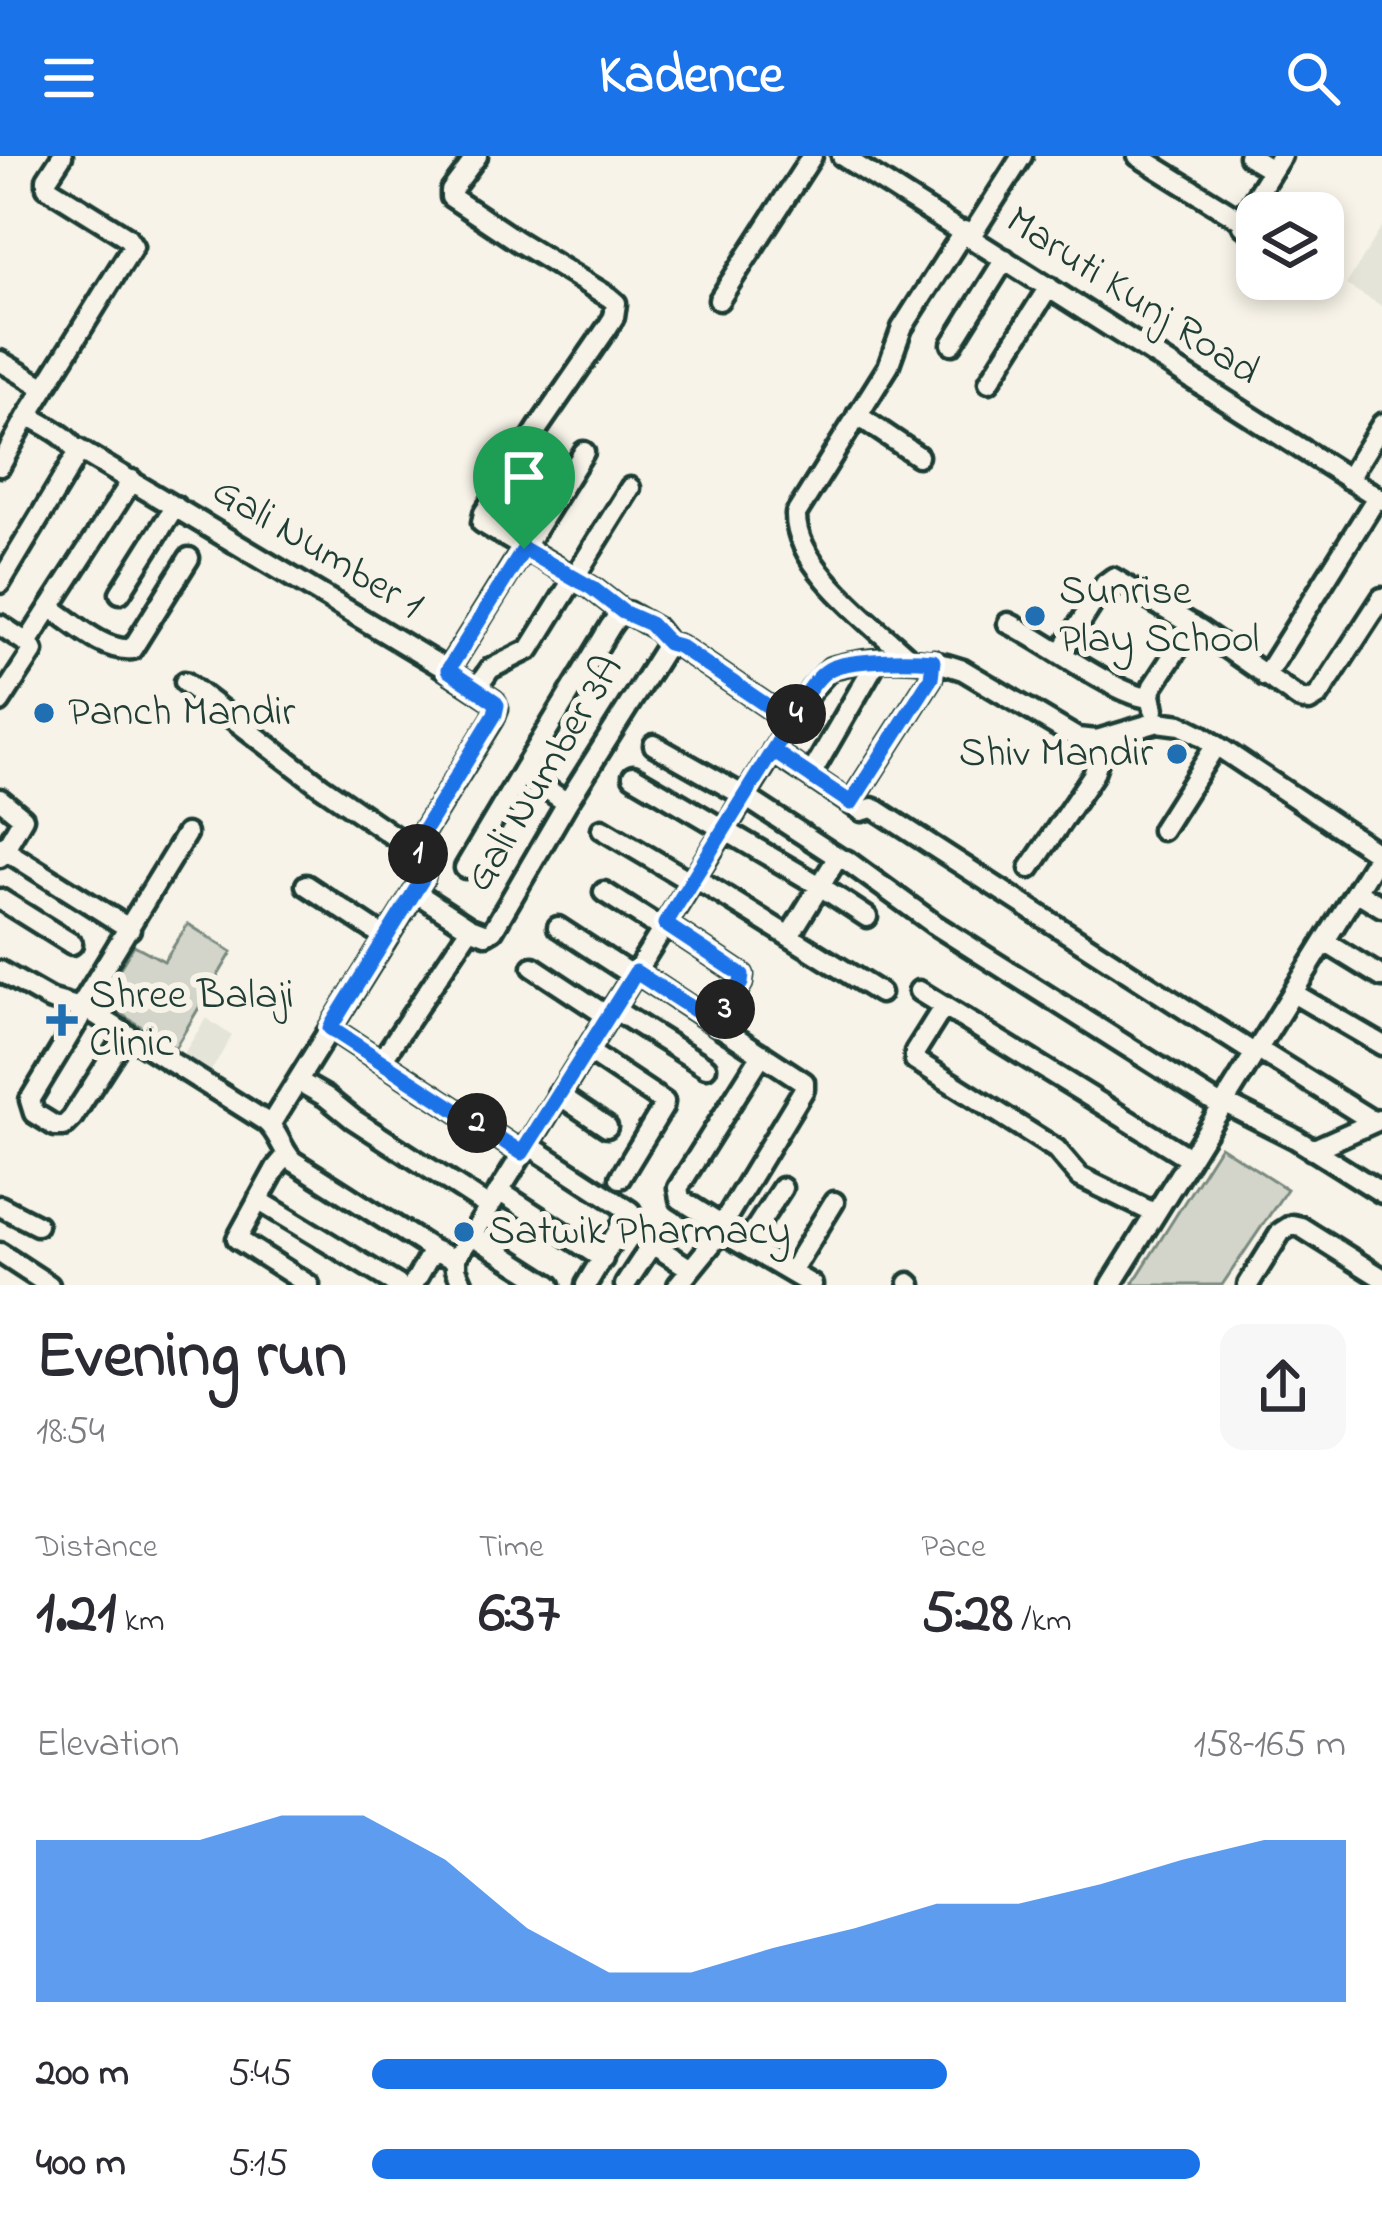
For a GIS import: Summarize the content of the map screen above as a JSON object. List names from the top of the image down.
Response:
{
  "streets": {
    "street": ["Maruti Kunj Road", "Gali Number 1", "Gali Number 3A"]
  },
  "places": {
    "other": [
      "Sunrise Play School",
      "Panch Mandir",
      "Shiv Mandir",
      "Satwik Pharmacy"
    ],
    "health": ["Shree Balaji Clinic"]
  },
  "page": {
    "header": "Kadence",
    "pins": [
      "4",
      "1",
      "3",
      "2"
    ],
    "heading": ["Evening run", "18:54"],
    "stats": [
      ["Distance", "1.21 km"],
      ["Time", "6:37"],
      ["Pace", "5:28 /km"]
    ],
    "chart": ["Elevation", "158–165 m"],
    "list": [
      {
        "name": "200 m",
        "note": "5:45"
      },
      {
        "name": "400 m",
        "note": "5:15"
      }
    ]
  }
}
